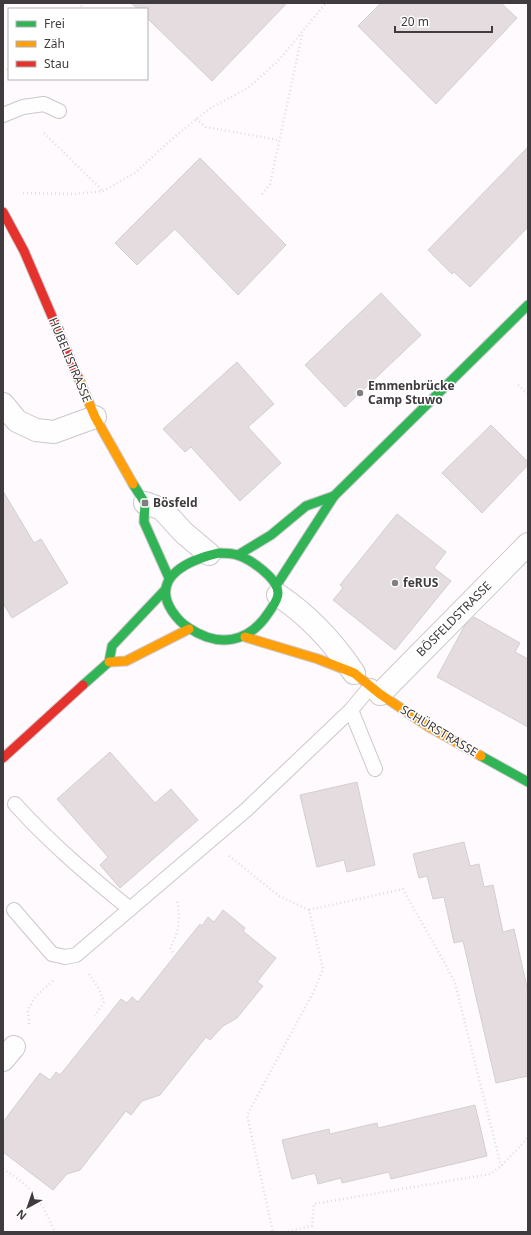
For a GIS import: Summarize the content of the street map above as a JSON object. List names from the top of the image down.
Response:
{
  "streets": {
    "main road": ["HÜBELISTRASSE", "SCHÜRSTRASSE"],
    "street": ["BÖSFELDSTRASSE"]
  },
  "crossings": [
    ["BÖSFELDSTRASSE", "SCHÜRSTRASSE"]
  ],
  "places": {
    "other": ["Emmenbrücke Camp Stuwo", "feRUS"],
    "transit": ["Bösfeld"]
  },
  "legend": ["Frei", "Zäh", "Stau"],
  "scale_bar": "20 m",
  "north": "bottom left"
}
